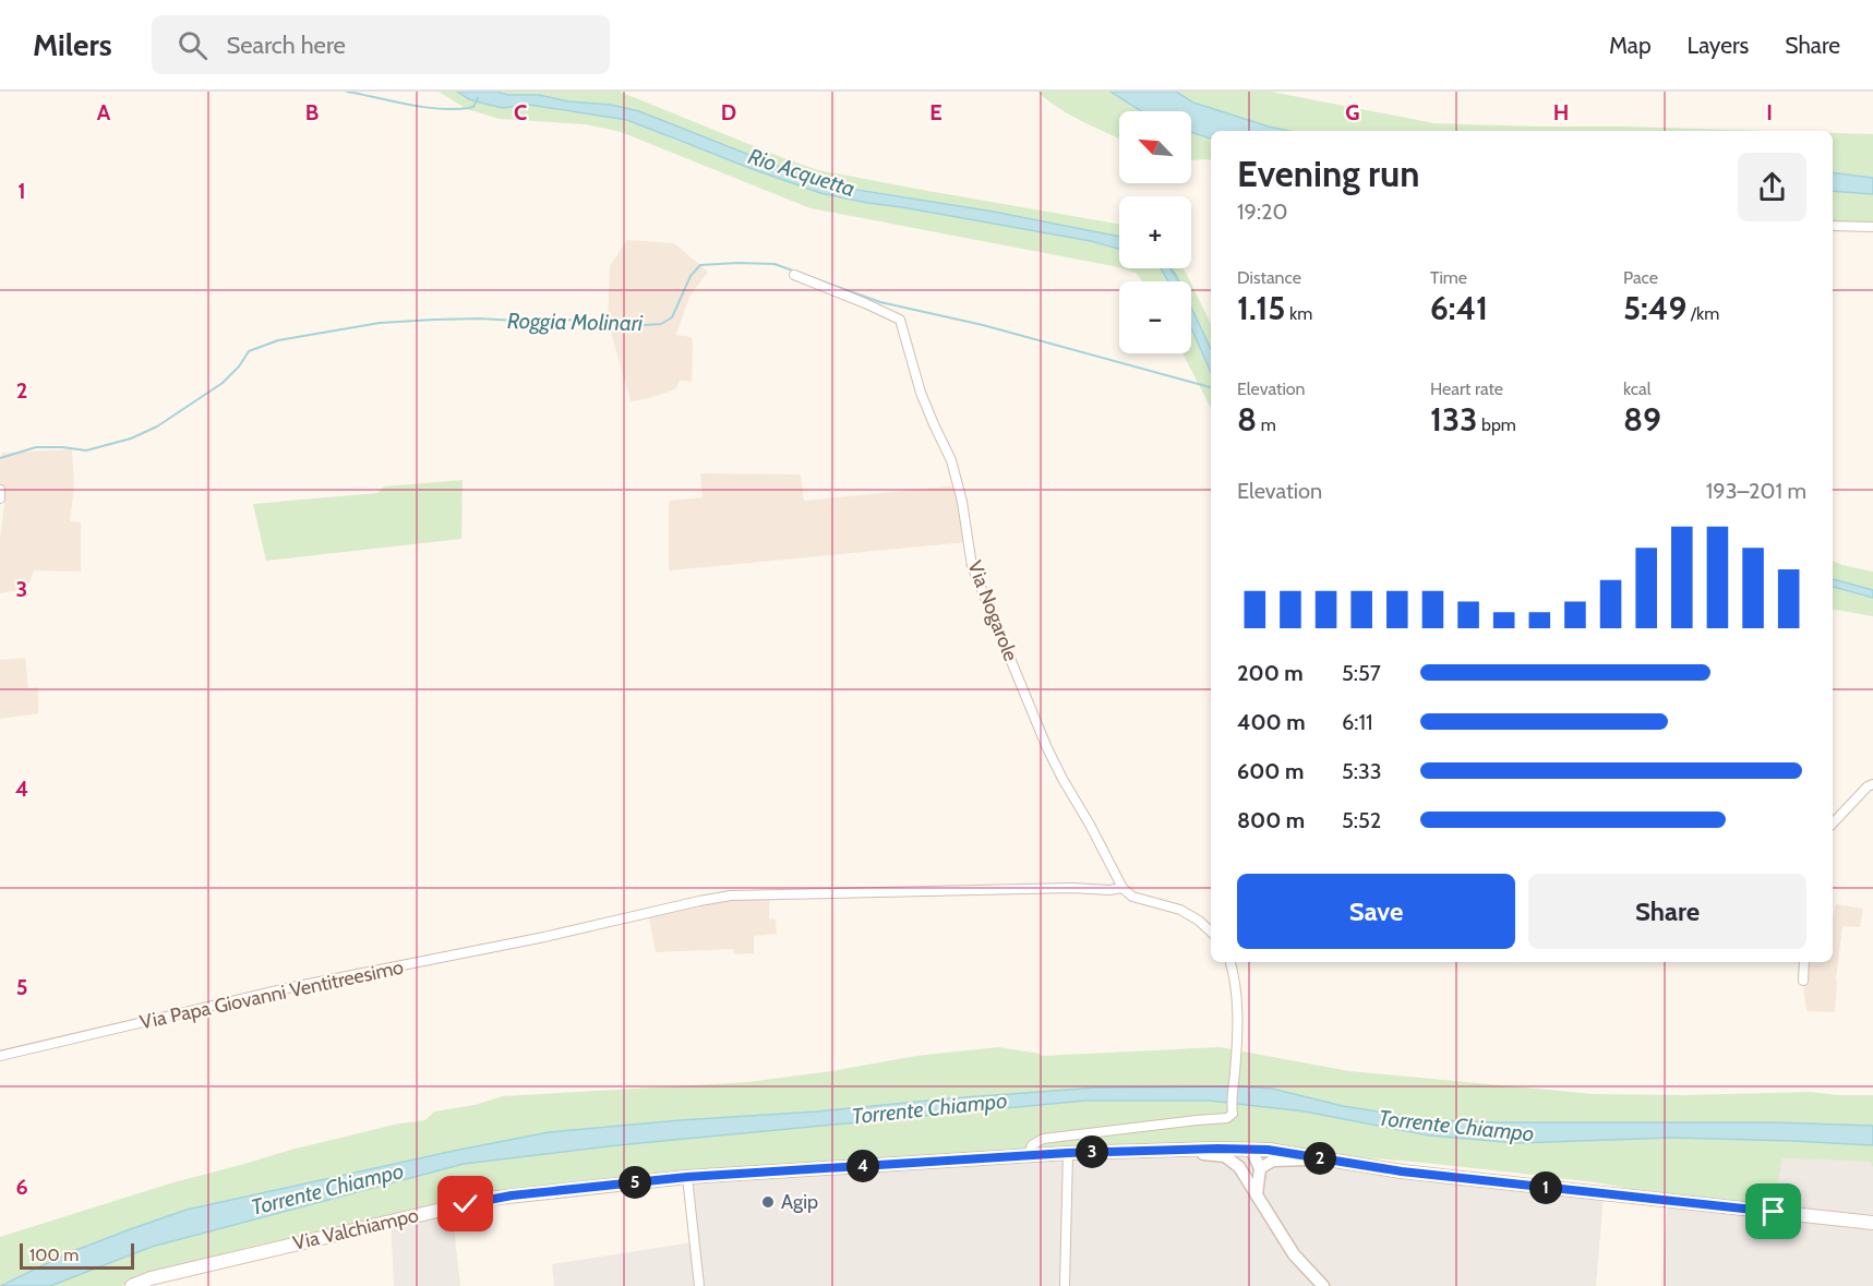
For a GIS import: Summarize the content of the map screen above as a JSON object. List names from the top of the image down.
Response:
{
  "streets": {
    "main road": ["Via Valchiampo"],
    "street": ["Via Nogarole", "Via Papa Giovanni Ventitreesimo"]
  },
  "crossings": [
    ["Via Nogarole", "Via Papa Giovanni Ventitreesimo"]
  ],
  "water": ["Rio Acquetta", "Roggia Molinari", "Torrente Chiampo"],
  "places": ["Agip"],
  "scale_bar": "100 m",
  "north": "top left",
  "page": {
    "header": "Milers",
    "search": "Search here",
    "nav": ["Map", "Layers", "Share"],
    "map_buttons": ["+", "−"],
    "heading": ["Evening run", "19:20"],
    "stats": [
      ["Distance", "1.15 km"],
      ["Time", "6:41"],
      ["Pace", "5:49 /km"],
      ["Elevation", "8 m"],
      ["Heart rate", "133 bpm"],
      ["kcal", "89"]
    ],
    "chart": ["Elevation", "193–201 m"],
    "list": [
      {
        "name": "200 m",
        "note": "5:57"
      },
      {
        "name": "400 m",
        "note": "6:11"
      },
      {
        "name": "600 m",
        "note": "5:33"
      },
      {
        "name": "800 m",
        "note": "5:52"
      }
    ],
    "buttons": ["Save", "Share"],
    "pins": [
      "3",
      "2",
      "4",
      "5",
      "1"
    ],
    "scale": "100 m"
  },
  "grid": {
    "columns": [
      "A",
      "B",
      "C",
      "D",
      "E",
      "G",
      "H",
      "I"
    ],
    "rows": [
      "1",
      "2",
      "3",
      "4",
      "5",
      "6"
    ]
  }
}
